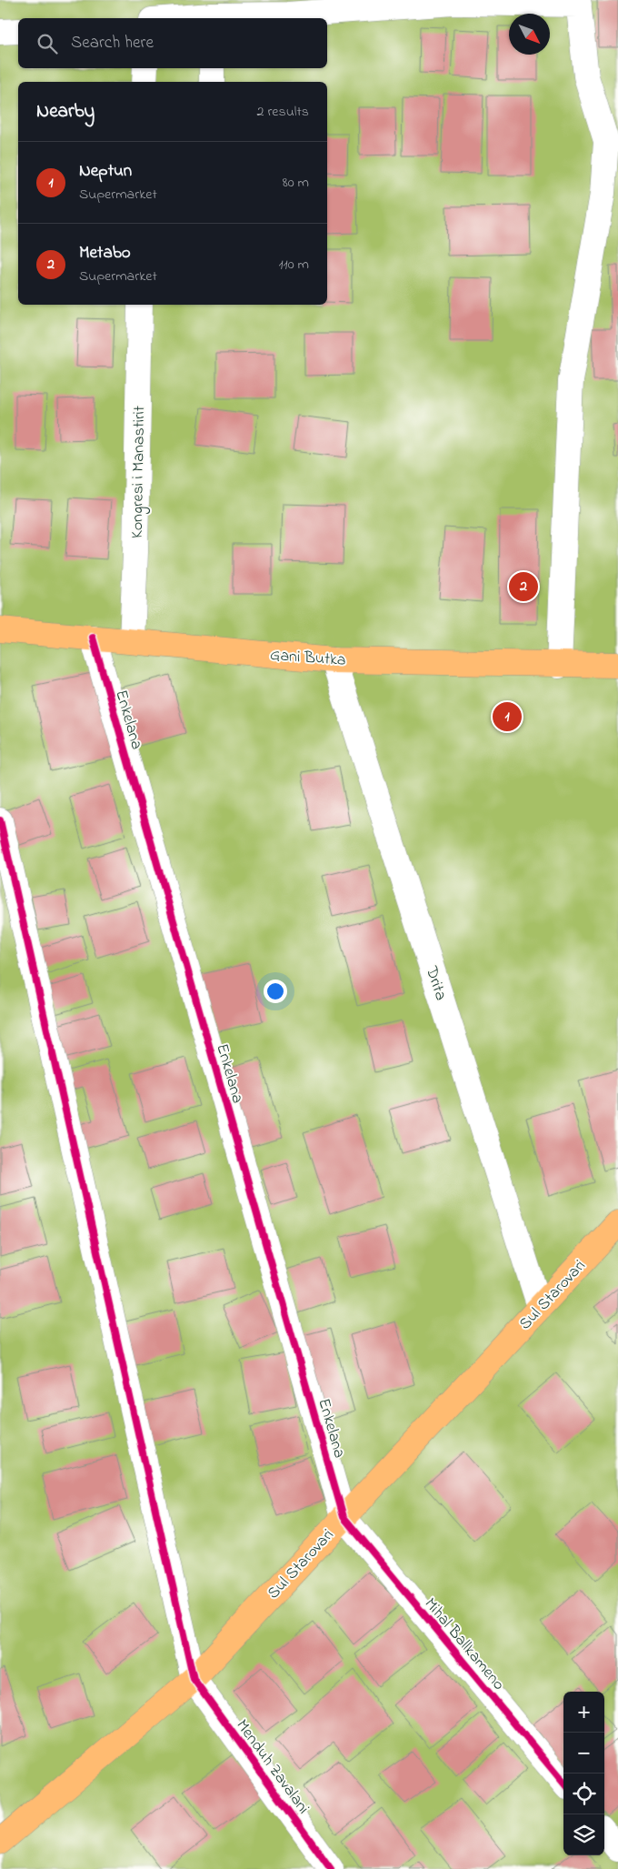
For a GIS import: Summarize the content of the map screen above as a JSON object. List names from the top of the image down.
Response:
{
  "streets": {
    "main road": ["Gani Butka", "Sul Starovari"],
    "street": [
      "Kongresi i Manastirit",
      "Enkelana",
      "Drita",
      "Mihal Ballkameno",
      "Menduh Zavalani"
    ]
  },
  "crossings": [
    ["Kongresi i Manastirit", "Gani Butka"],
    ["Gani Butka", "Enkelana"],
    ["Gani Butka", "Drita"],
    ["Enkelana", "Sul Starovari"],
    ["Enkelana", "Mihal Ballkameno"],
    ["Drita", "Sul Starovari"],
    ["Sul Starovari", "Mihal Ballkameno"],
    ["Sul Starovari", "Menduh Zavalani"]
  ],
  "north": "bottom right",
  "page": {
    "search": "Search here",
    "heading": ["Nearby", "2 results"],
    "list": [
      {
        "mark": "1",
        "name": "Neptun",
        "note": "Supermarket",
        "value": "80 m"
      },
      {
        "mark": "2",
        "name": "Metabo",
        "note": "Supermarket",
        "value": "110 m"
      }
    ],
    "pins": ["2", "1"],
    "map_buttons": ["+", "−"]
  }
}
